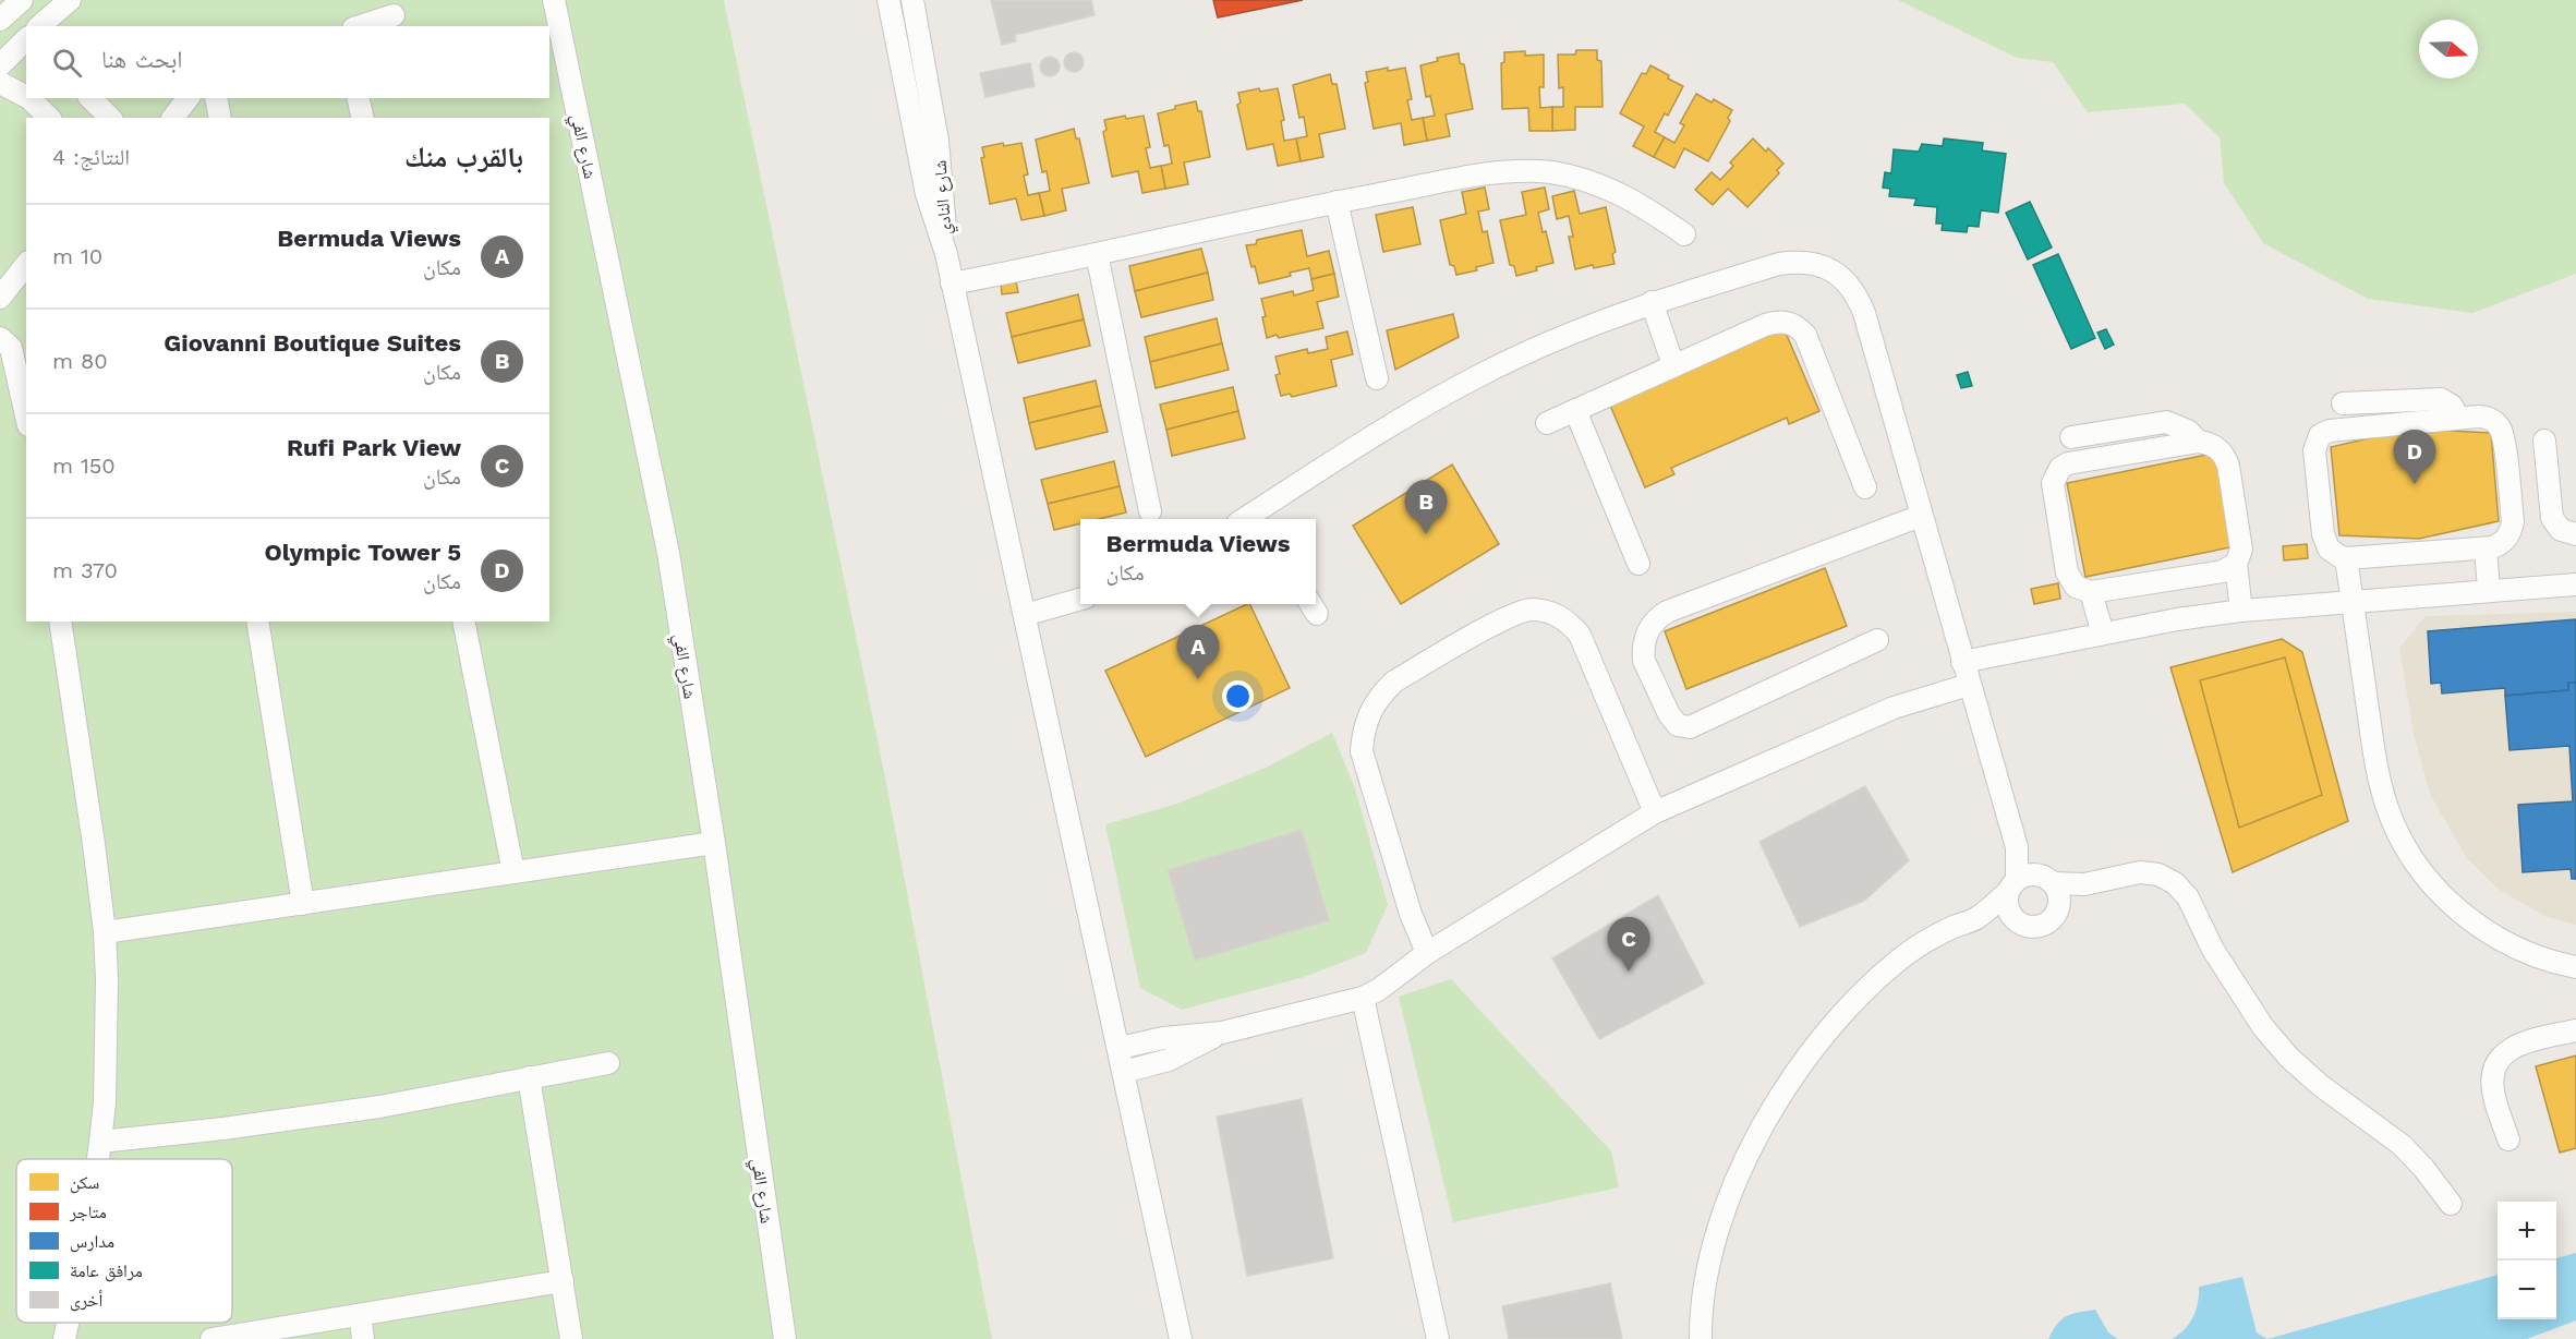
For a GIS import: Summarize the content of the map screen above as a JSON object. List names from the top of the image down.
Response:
{
  "streets": {
    "street": ["شارع الفي", "شارع النادي"]
  },
  "legend": [
    "سكن",
    "متاجر",
    "مدارس",
    "مرافق عامة",
    "أخرى"
  ],
  "north": "right",
  "page": {
    "search": "ابحث هنا",
    "heading": ["بالقرب منك", "النتائج: 4"],
    "list": [
      {
        "mark": "A",
        "name": "Bermuda Views",
        "note": "مكان",
        "value": "10 m"
      },
      {
        "mark": "B",
        "name": "Giovanni Boutique Suites",
        "note": "مكان",
        "value": "80 m"
      },
      {
        "mark": "C",
        "name": "Rufi Park View",
        "note": "مكان",
        "value": "150 m"
      },
      {
        "mark": "D",
        "name": "Olympic Tower 5",
        "note": "مكان",
        "value": "370 m"
      }
    ],
    "pins": [
      "D",
      "B",
      "A",
      "C"
    ],
    "popup": ["Bermuda Views", "مكان"],
    "map_buttons": ["+", "−"]
  }
}
